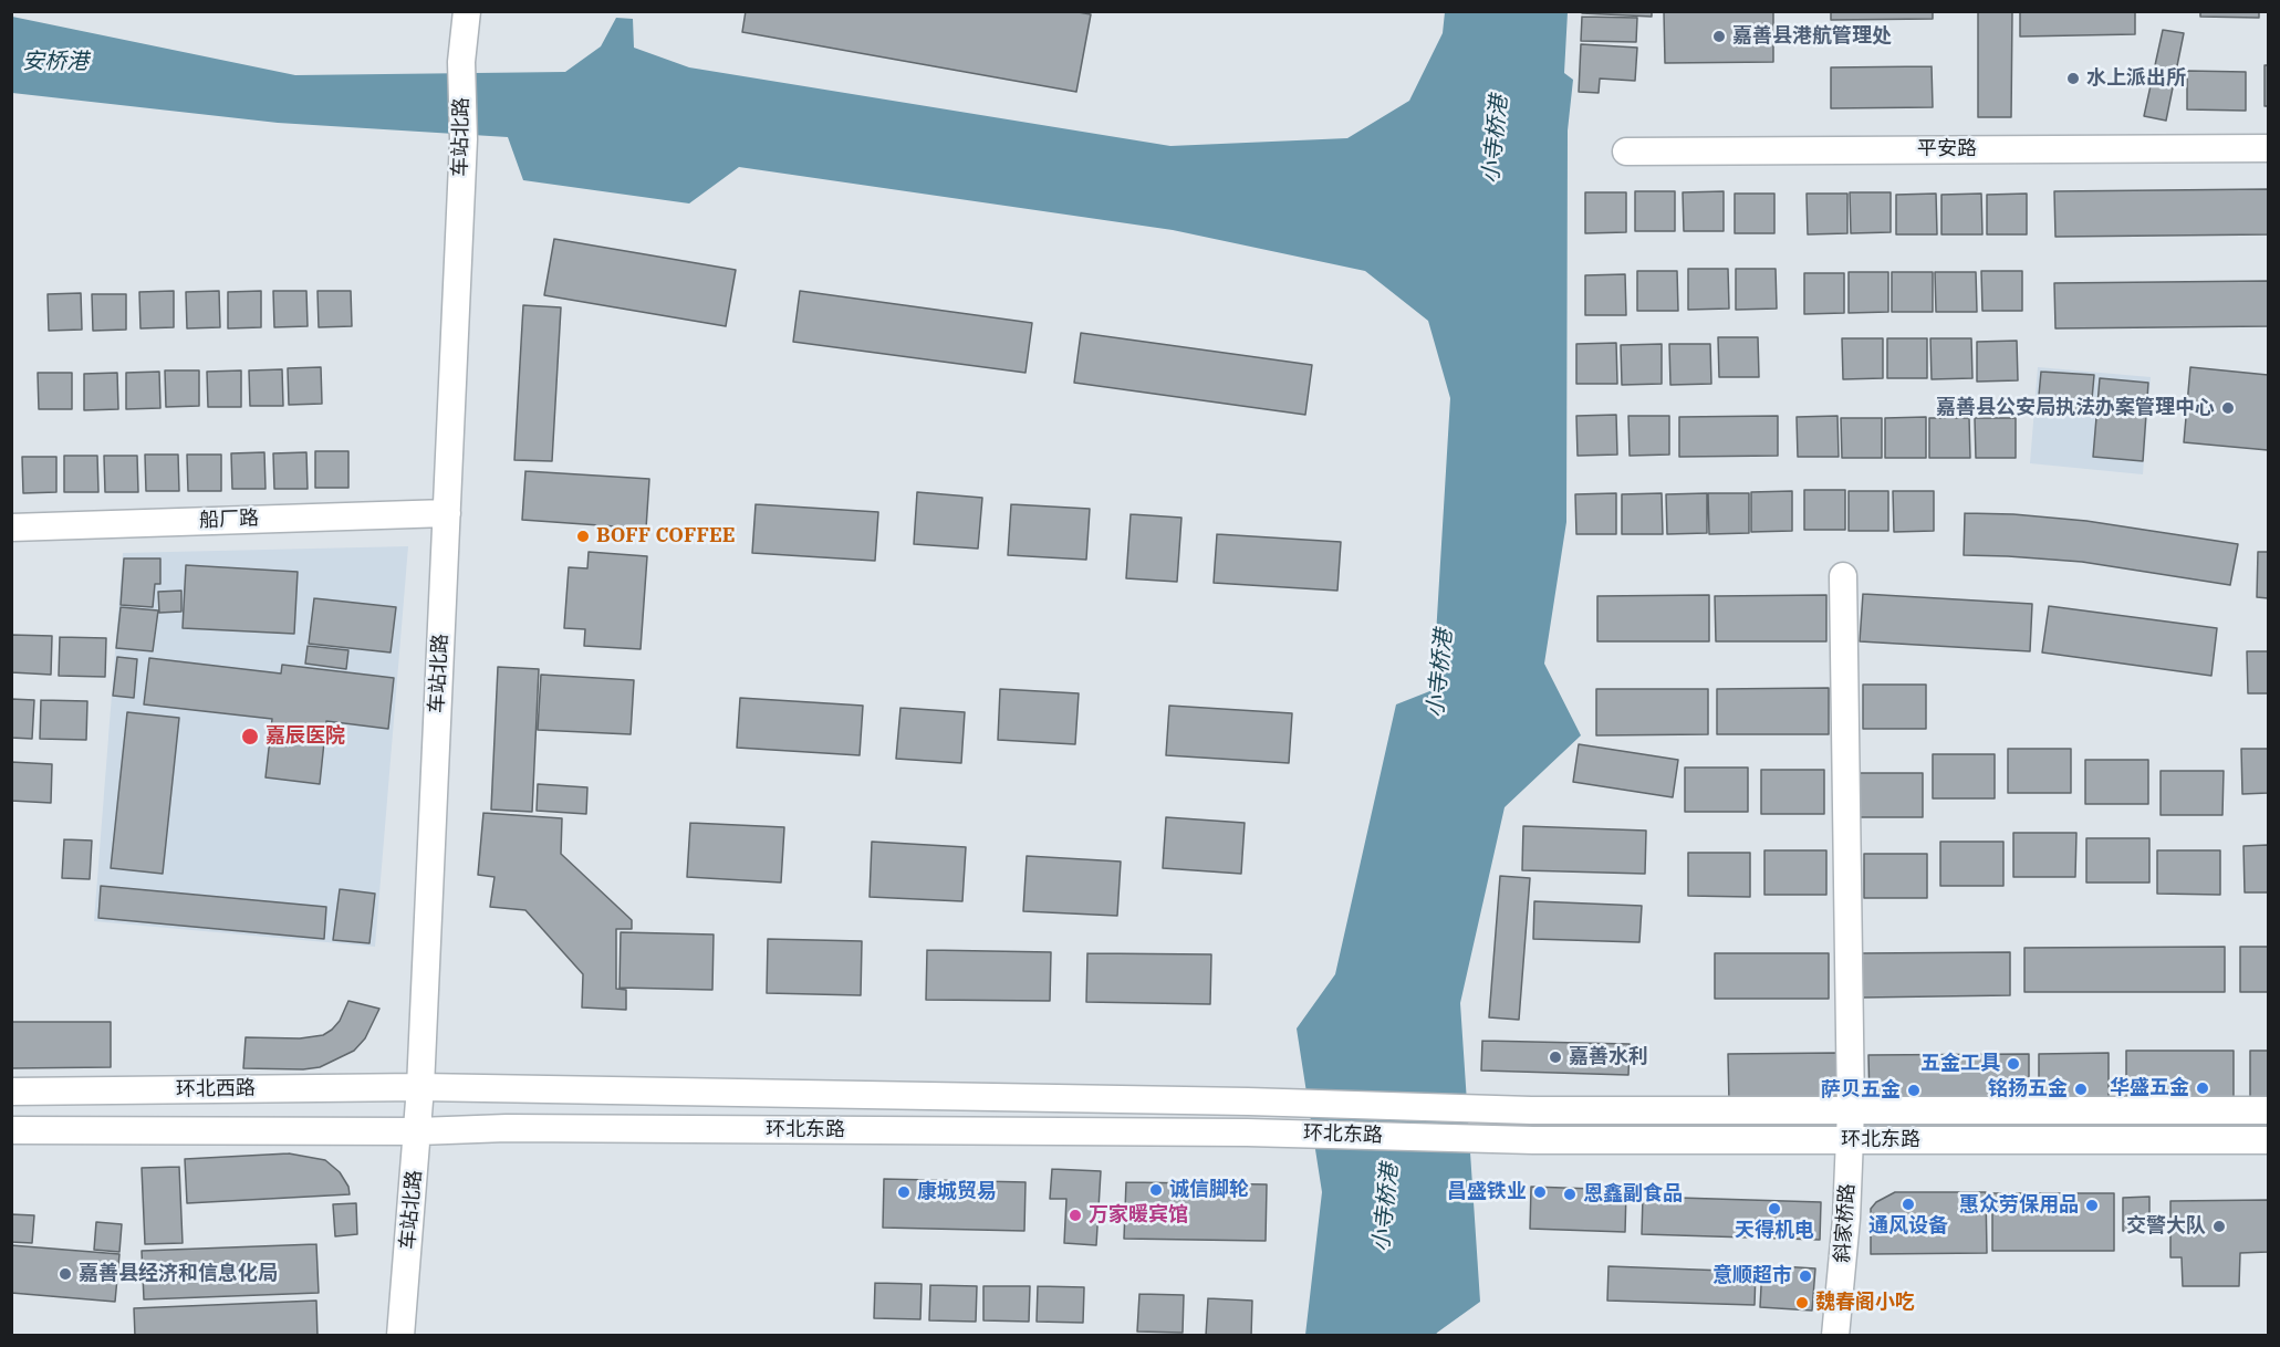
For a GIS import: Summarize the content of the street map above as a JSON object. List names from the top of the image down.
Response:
{
  "streets": {
    "street": [
      "车站北路",
      "平安路",
      "船厂路",
      "环北西路",
      "环北东路",
      "斜家桥路"
    ]
  },
  "crossings": [
    ["车站北路", "船厂路"],
    ["车站北路", "环北西路"],
    ["车站北路", "环北东路"],
    ["环北西路", "环北东路"],
    ["环北东路", "斜家桥路"]
  ],
  "water": ["安桥港", "小寺桥港"],
  "places": [
    "嘉善县港航管理处",
    "水上派出所",
    "嘉善县公安局执法办案管理中心",
    "BOFF COFFEE",
    "嘉辰医院",
    "嘉善水利",
    "五金工具",
    "华盛五金",
    "铭扬五金",
    "萨贝五金",
    "诚信脚轮",
    "康城贸易",
    "昌盛铁业",
    "恩鑫副食品",
    "通风设备",
    "惠众劳保用品",
    "天得机电",
    "万家暖宾馆",
    "交警大队",
    "嘉善县经济和信息化局",
    "意顺超市",
    "魏春阁小吃"
  ]
}
